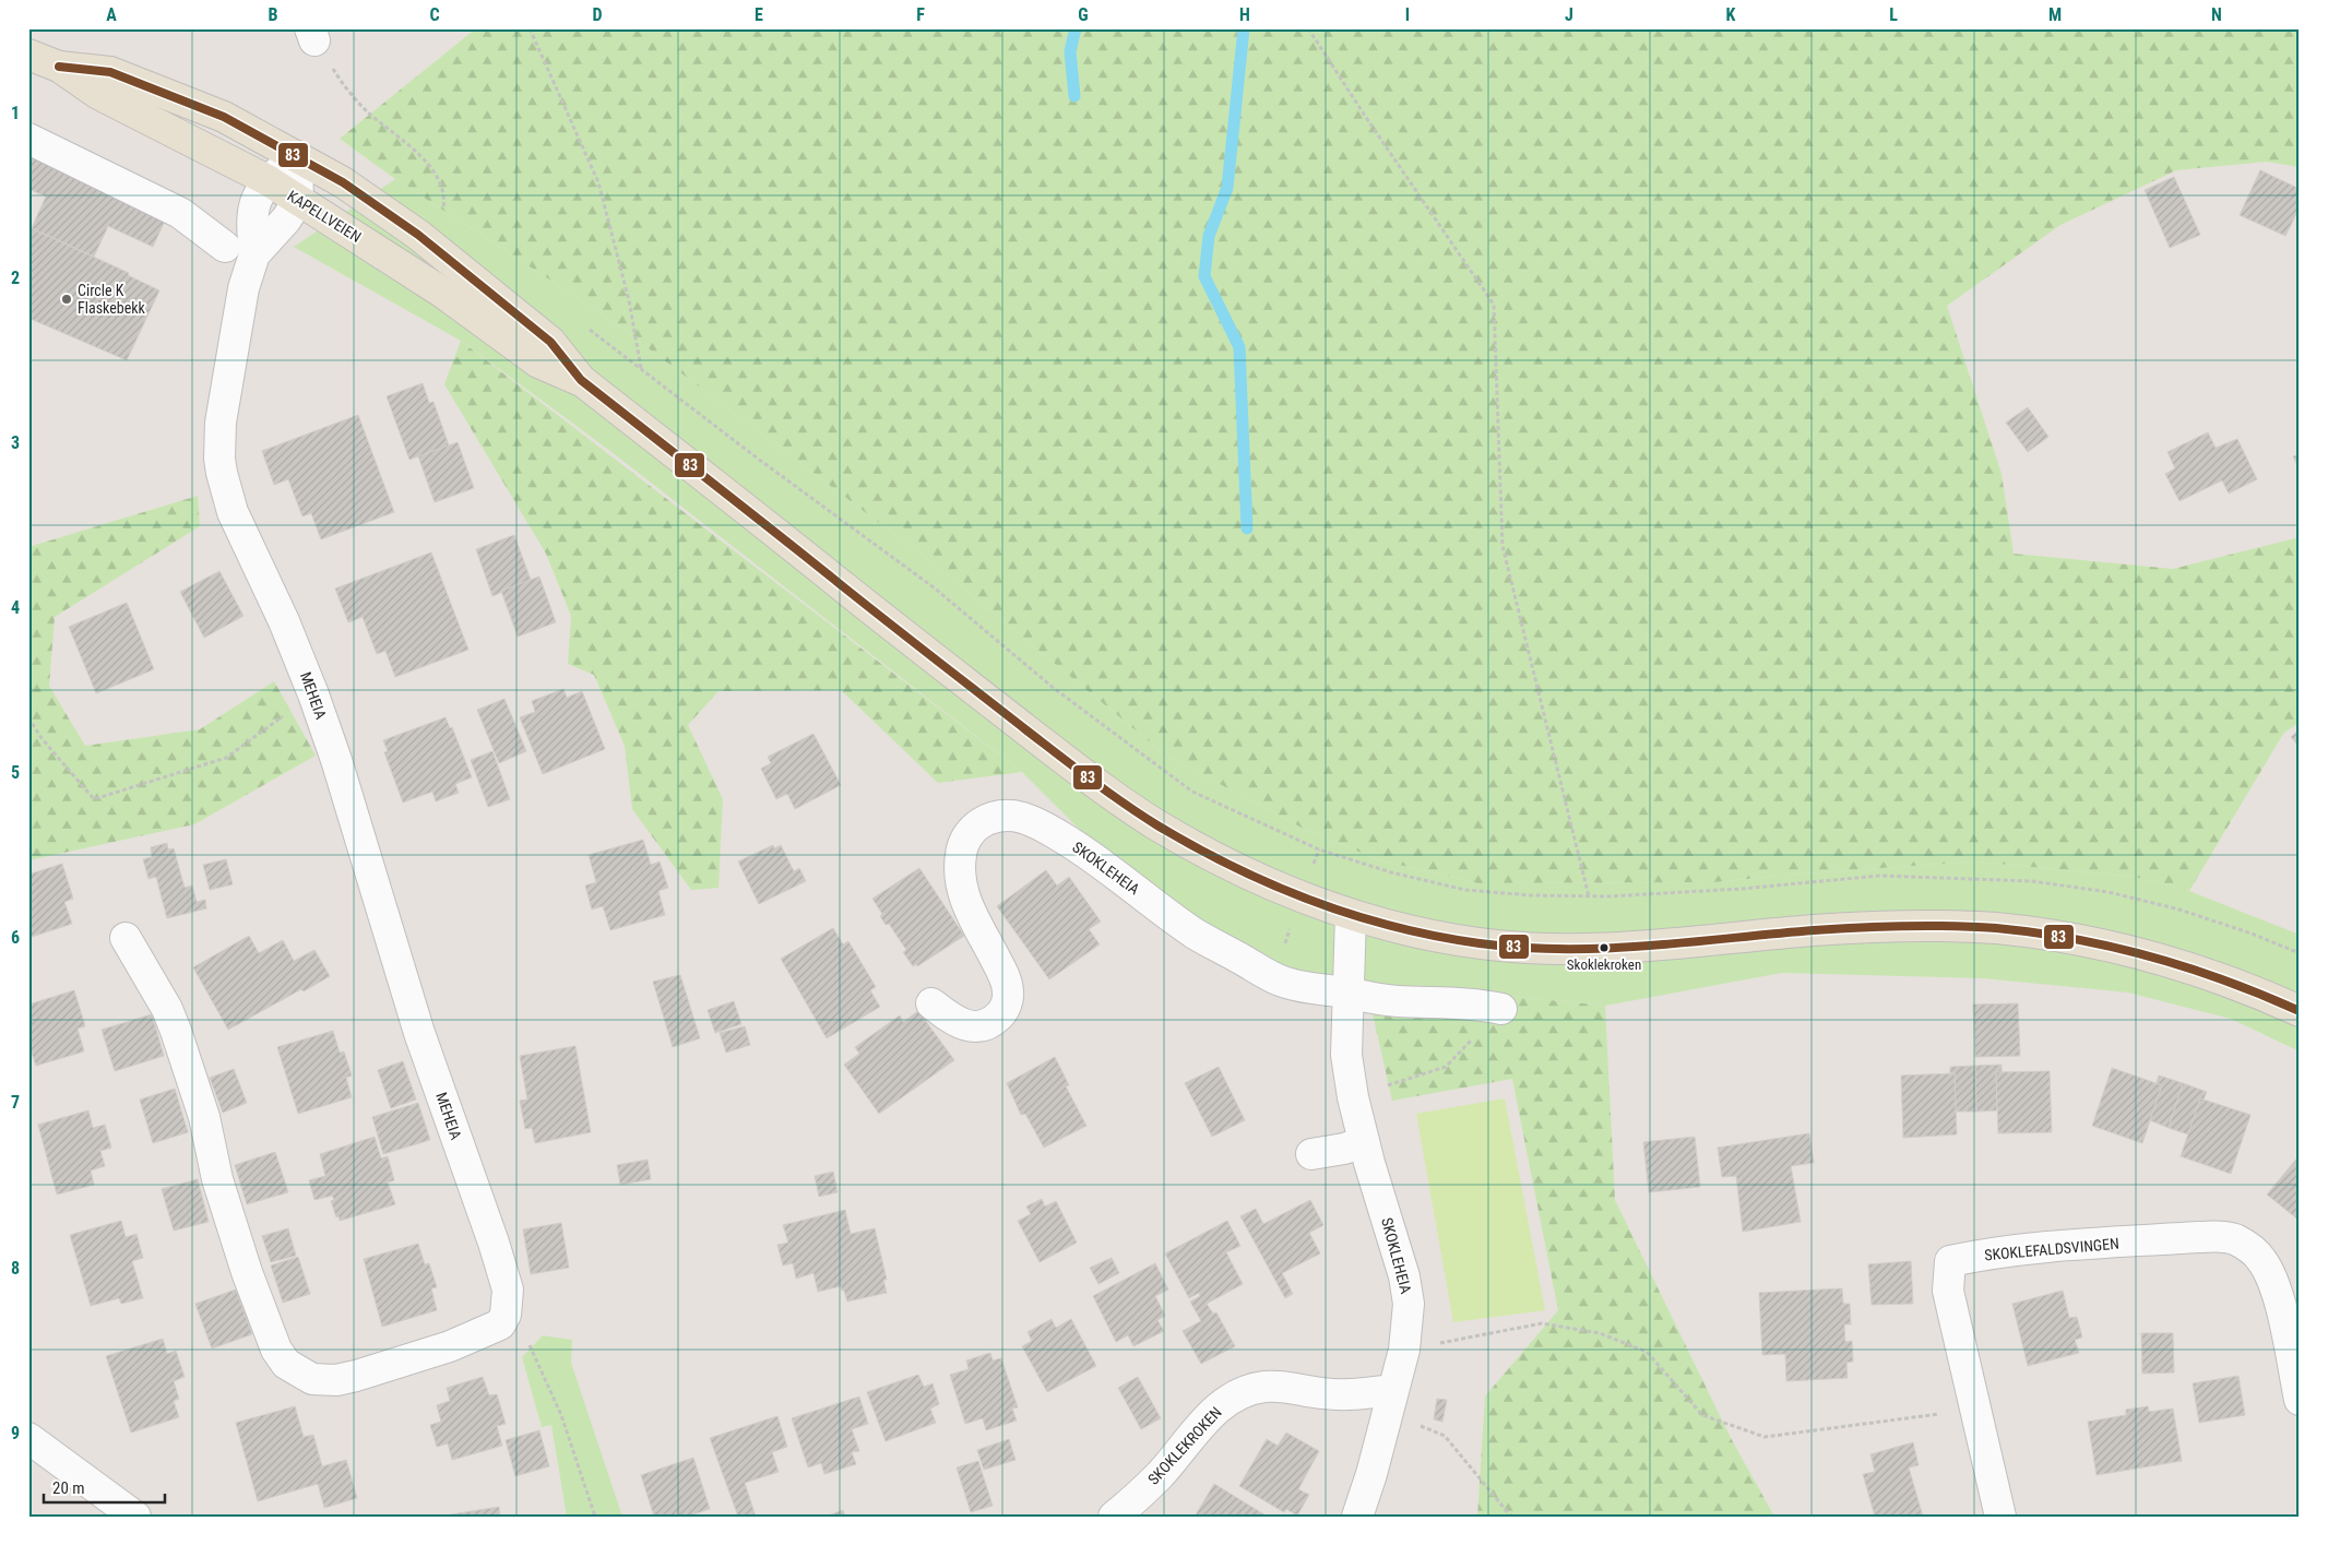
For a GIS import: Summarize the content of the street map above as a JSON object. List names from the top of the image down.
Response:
{
  "streets": {
    "main road": ["KAPELLVEIEN"],
    "street": [
      "MEHEIA",
      "SKOKLEHEIA",
      "SKOKLEFALDSVINGEN",
      "SKOKLEKROKEN"
    ]
  },
  "crossings": [
    ["KAPELLVEIEN", "MEHEIA"],
    ["KAPELLVEIEN", "SKOKLEHEIA"],
    ["SKOKLEHEIA", "SKOKLEKROKEN"]
  ],
  "places": ["Circle K Flaskebekk", "Skoklekroken"],
  "lines": ["transit line 83"],
  "scale_bar": "20 m",
  "grid": {
    "columns": [
      "A",
      "B",
      "C",
      "D",
      "E",
      "F",
      "G",
      "H",
      "I",
      "J",
      "K",
      "L",
      "M",
      "N"
    ],
    "rows": [
      "1",
      "2",
      "3",
      "4",
      "5",
      "6",
      "7",
      "8",
      "9"
    ]
  }
}
